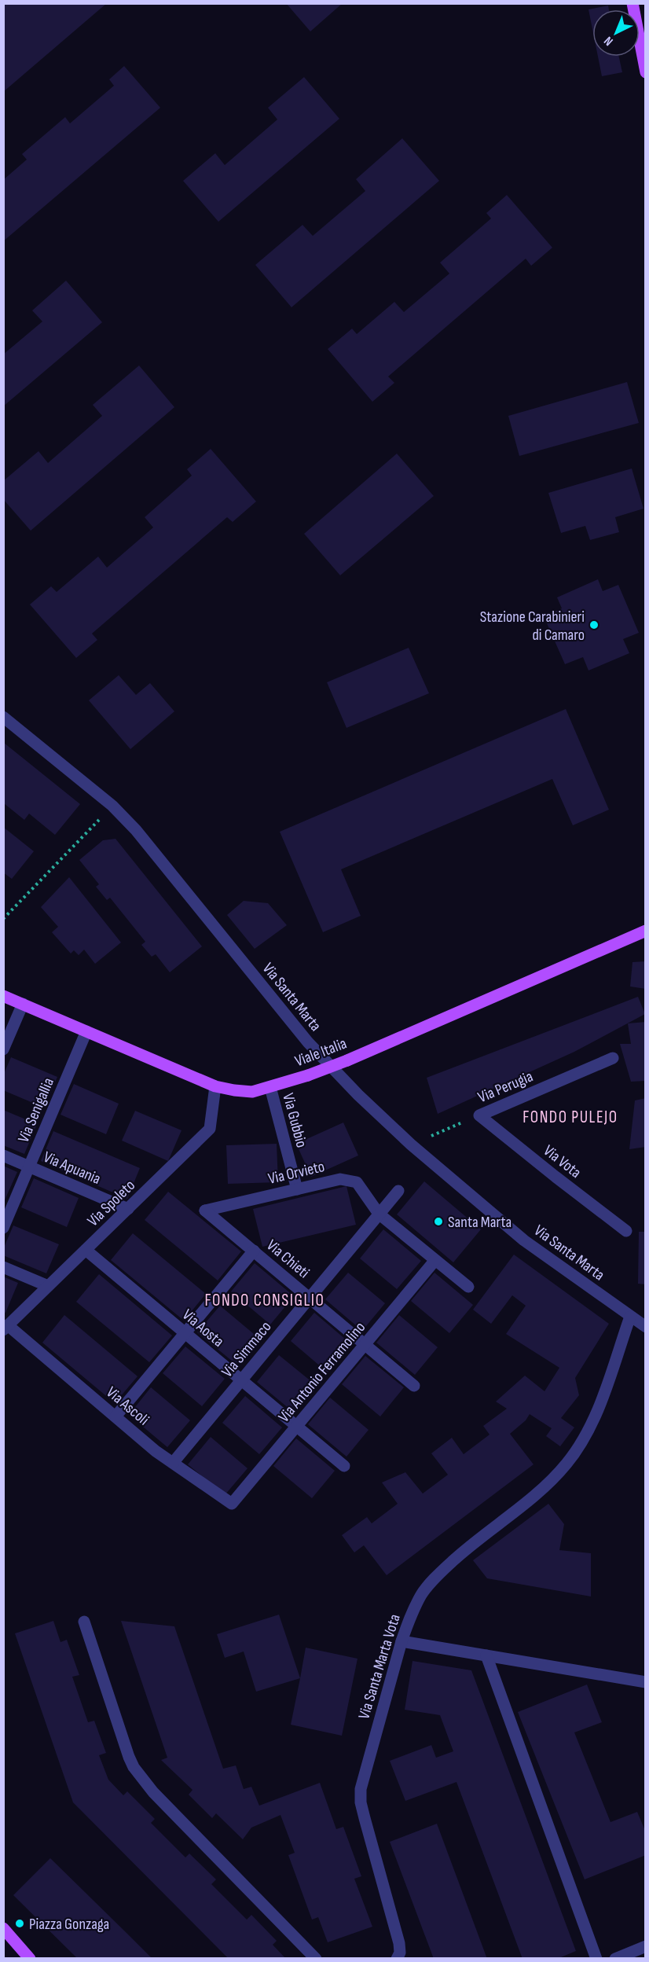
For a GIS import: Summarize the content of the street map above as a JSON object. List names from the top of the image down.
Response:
{
  "streets": {
    "main road": ["Viale Italia"],
    "street": [
      "Via Santa Marta",
      "Via Perugia",
      "Via Senigallia",
      "Via Gubbio",
      "Via Vota",
      "Via Apuania",
      "Via Orvieto",
      "Via Spoleto",
      "Via Chieti",
      "Via Aosta",
      "Via Simmaco",
      "Via Antonio Ferramolino",
      "Via Ascoli",
      "Via Santa Marta Vota"
    ]
  },
  "crossings": [
    ["Via Santa Marta", "Via Perugia"],
    ["Via Santa Marta", "Via Santa Marta Vota"],
    ["Viale Italia", "Via Senigallia"],
    ["Viale Italia", "Via Gubbio"],
    ["Viale Italia", "Via Spoleto"],
    ["Via Perugia", "Via Vota"],
    ["Via Senigallia", "Via Apuania"],
    ["Via Gubbio", "Via Orvieto"],
    ["Via Apuania", "Via Spoleto"],
    ["Via Orvieto", "Via Chieti"],
    ["Via Orvieto", "Via Simmaco"],
    ["Via Orvieto", "Via Antonio Ferramolino"],
    ["Via Spoleto", "Via Aosta"],
    ["Via Spoleto", "Via Ascoli"],
    ["Via Chieti", "Via Simmaco"],
    ["Via Chieti", "Via Antonio Ferramolino"],
    ["Via Aosta", "Via Simmaco"],
    ["Via Aosta", "Via Antonio Ferramolino"],
    ["Via Simmaco", "Via Ascoli"],
    ["Via Antonio Ferramolino", "Via Ascoli"]
  ],
  "districts": ["FONDO PULEJO", "FONDO CONSIGLIO"],
  "places": ["Stazione Carabinieri di Camaro", "Santa Marta", "Piazza Gonzaga"],
  "north": "bottom left"
}
